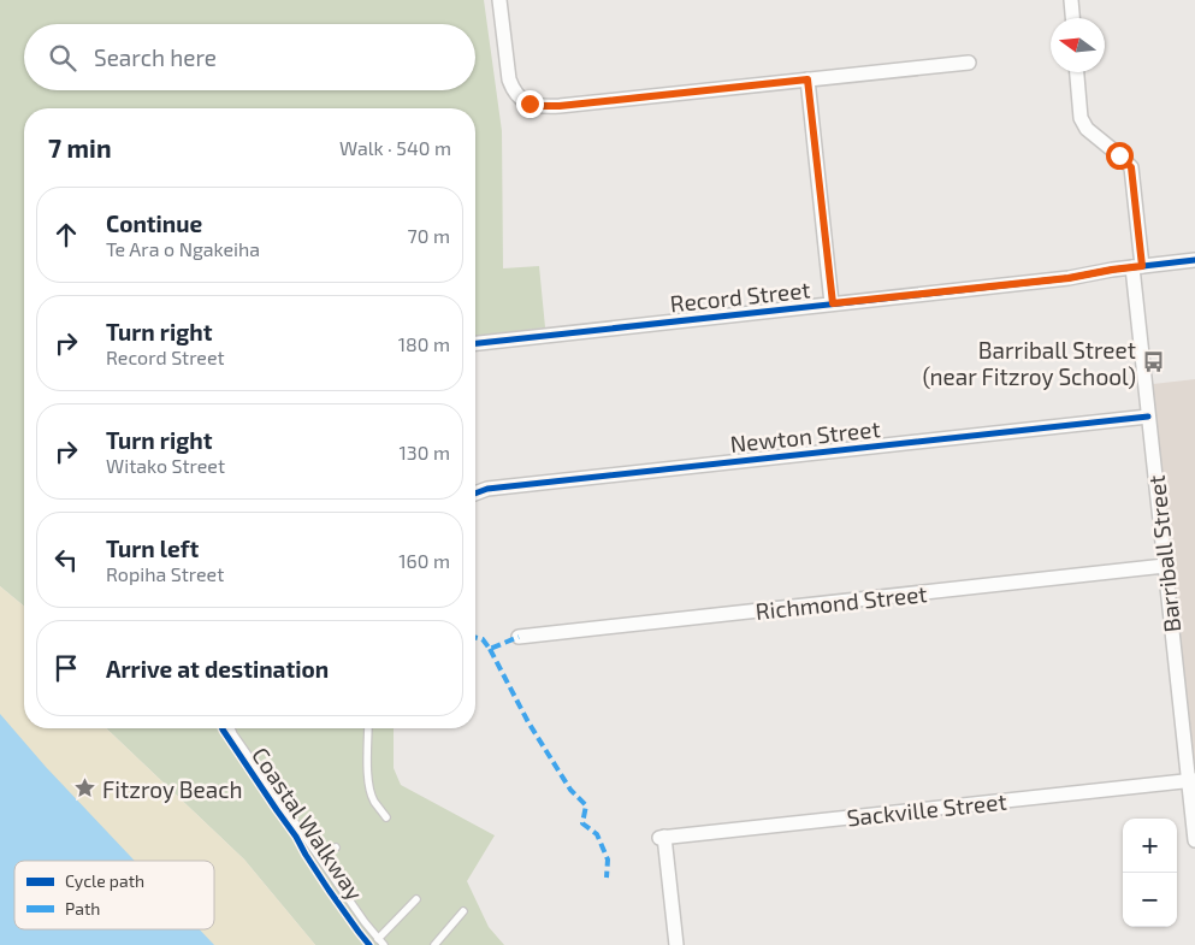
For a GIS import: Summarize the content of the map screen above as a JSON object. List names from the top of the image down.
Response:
{
  "streets": {
    "street": [
      "Record Street",
      "Newton Street",
      "Barriball Street",
      "Richmond Street",
      "Sackville Street"
    ],
    "cycle path": ["Coastal Walkway"]
  },
  "crossings": [
    ["Record Street", "Barriball Street"],
    ["Newton Street", "Barriball Street"],
    ["Barriball Street", "Richmond Street"],
    ["Barriball Street", "Sackville Street"]
  ],
  "places": {
    "bus stop": ["Barriball Street (near Fitzroy School)"],
    "place": ["Fitzroy Beach"]
  },
  "legend": ["Cycle path", "Path"],
  "north": "left",
  "page": {
    "search": "Search here",
    "heading": ["7 min", "Walk · 540 m"],
    "list": [
      ["Continue", "Te Ara o Ngakeiha", "70 m"],
      ["Turn right", "Record Street", "180 m"],
      ["Turn right", "Witako Street", "130 m"],
      ["Turn left", "Ropiha Street", "160 m"],
      "Arrive at destination"
    ],
    "map_buttons": ["+", "−"]
  }
}
